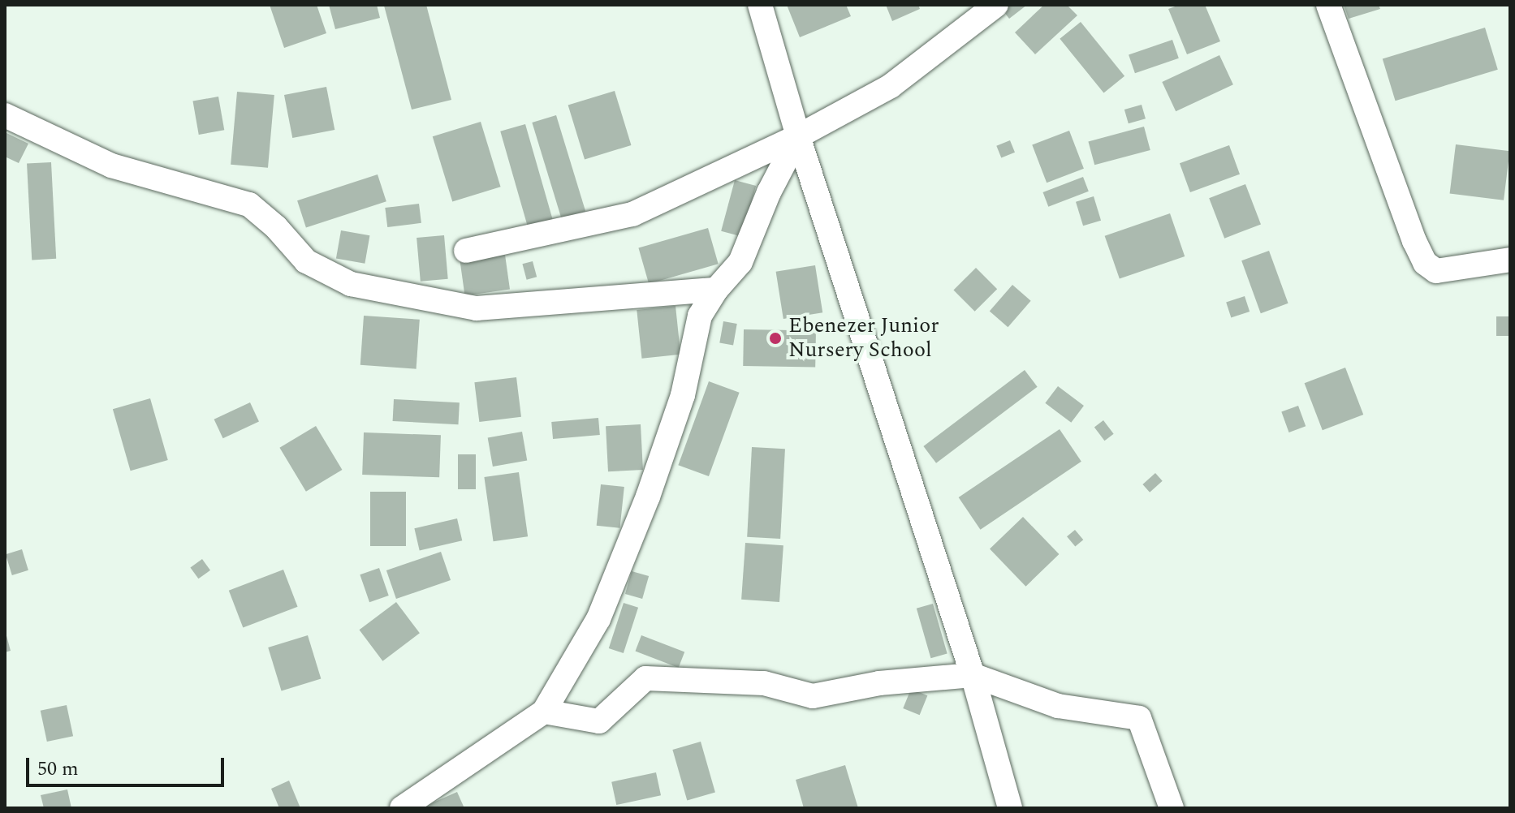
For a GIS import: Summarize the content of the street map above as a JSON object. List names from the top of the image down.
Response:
{
  "places": ["Ebenezer Junior Nursery School"],
  "scale_bar": "50 m"
}
